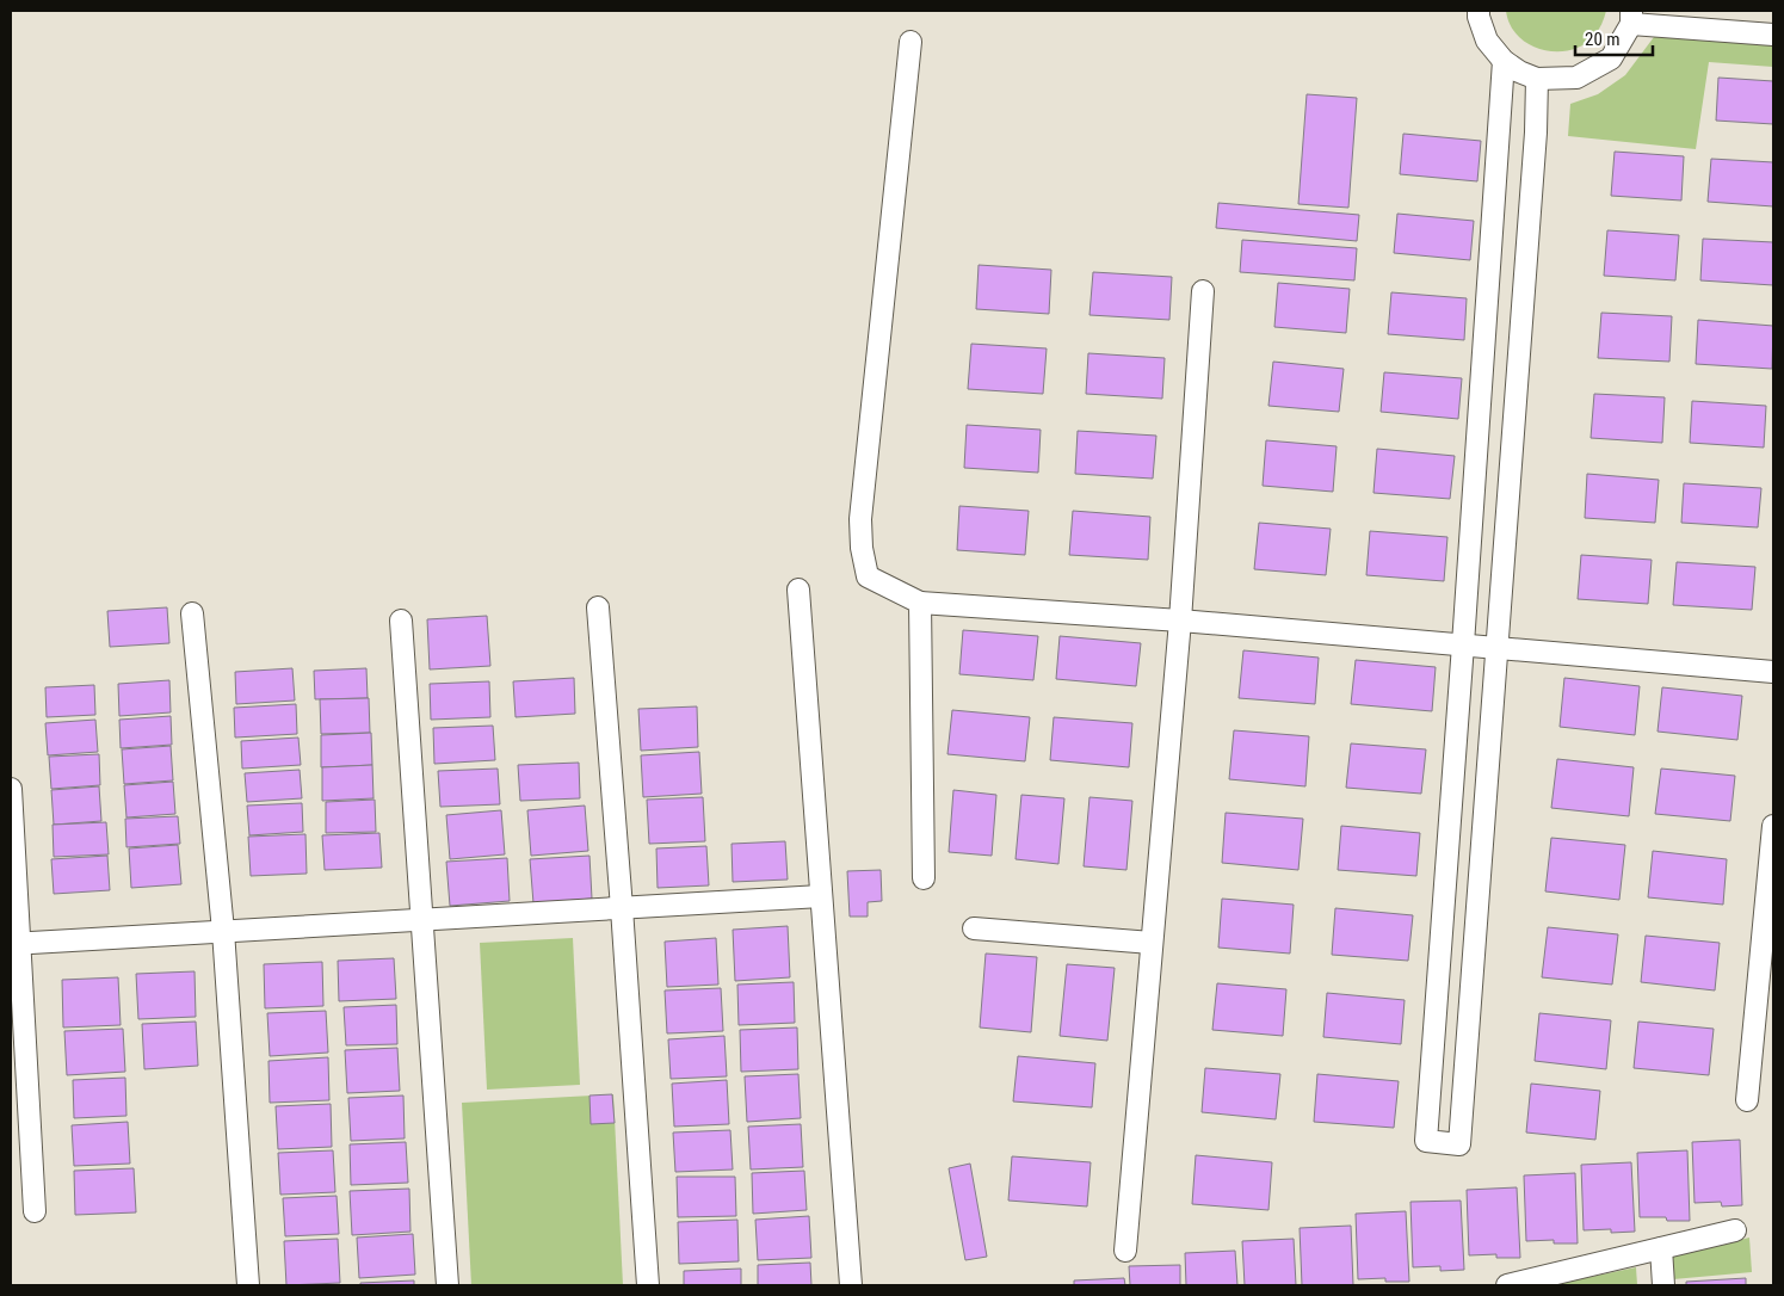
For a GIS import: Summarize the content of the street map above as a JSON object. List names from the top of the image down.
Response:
{
  "scale_bar": "20 m"
}
